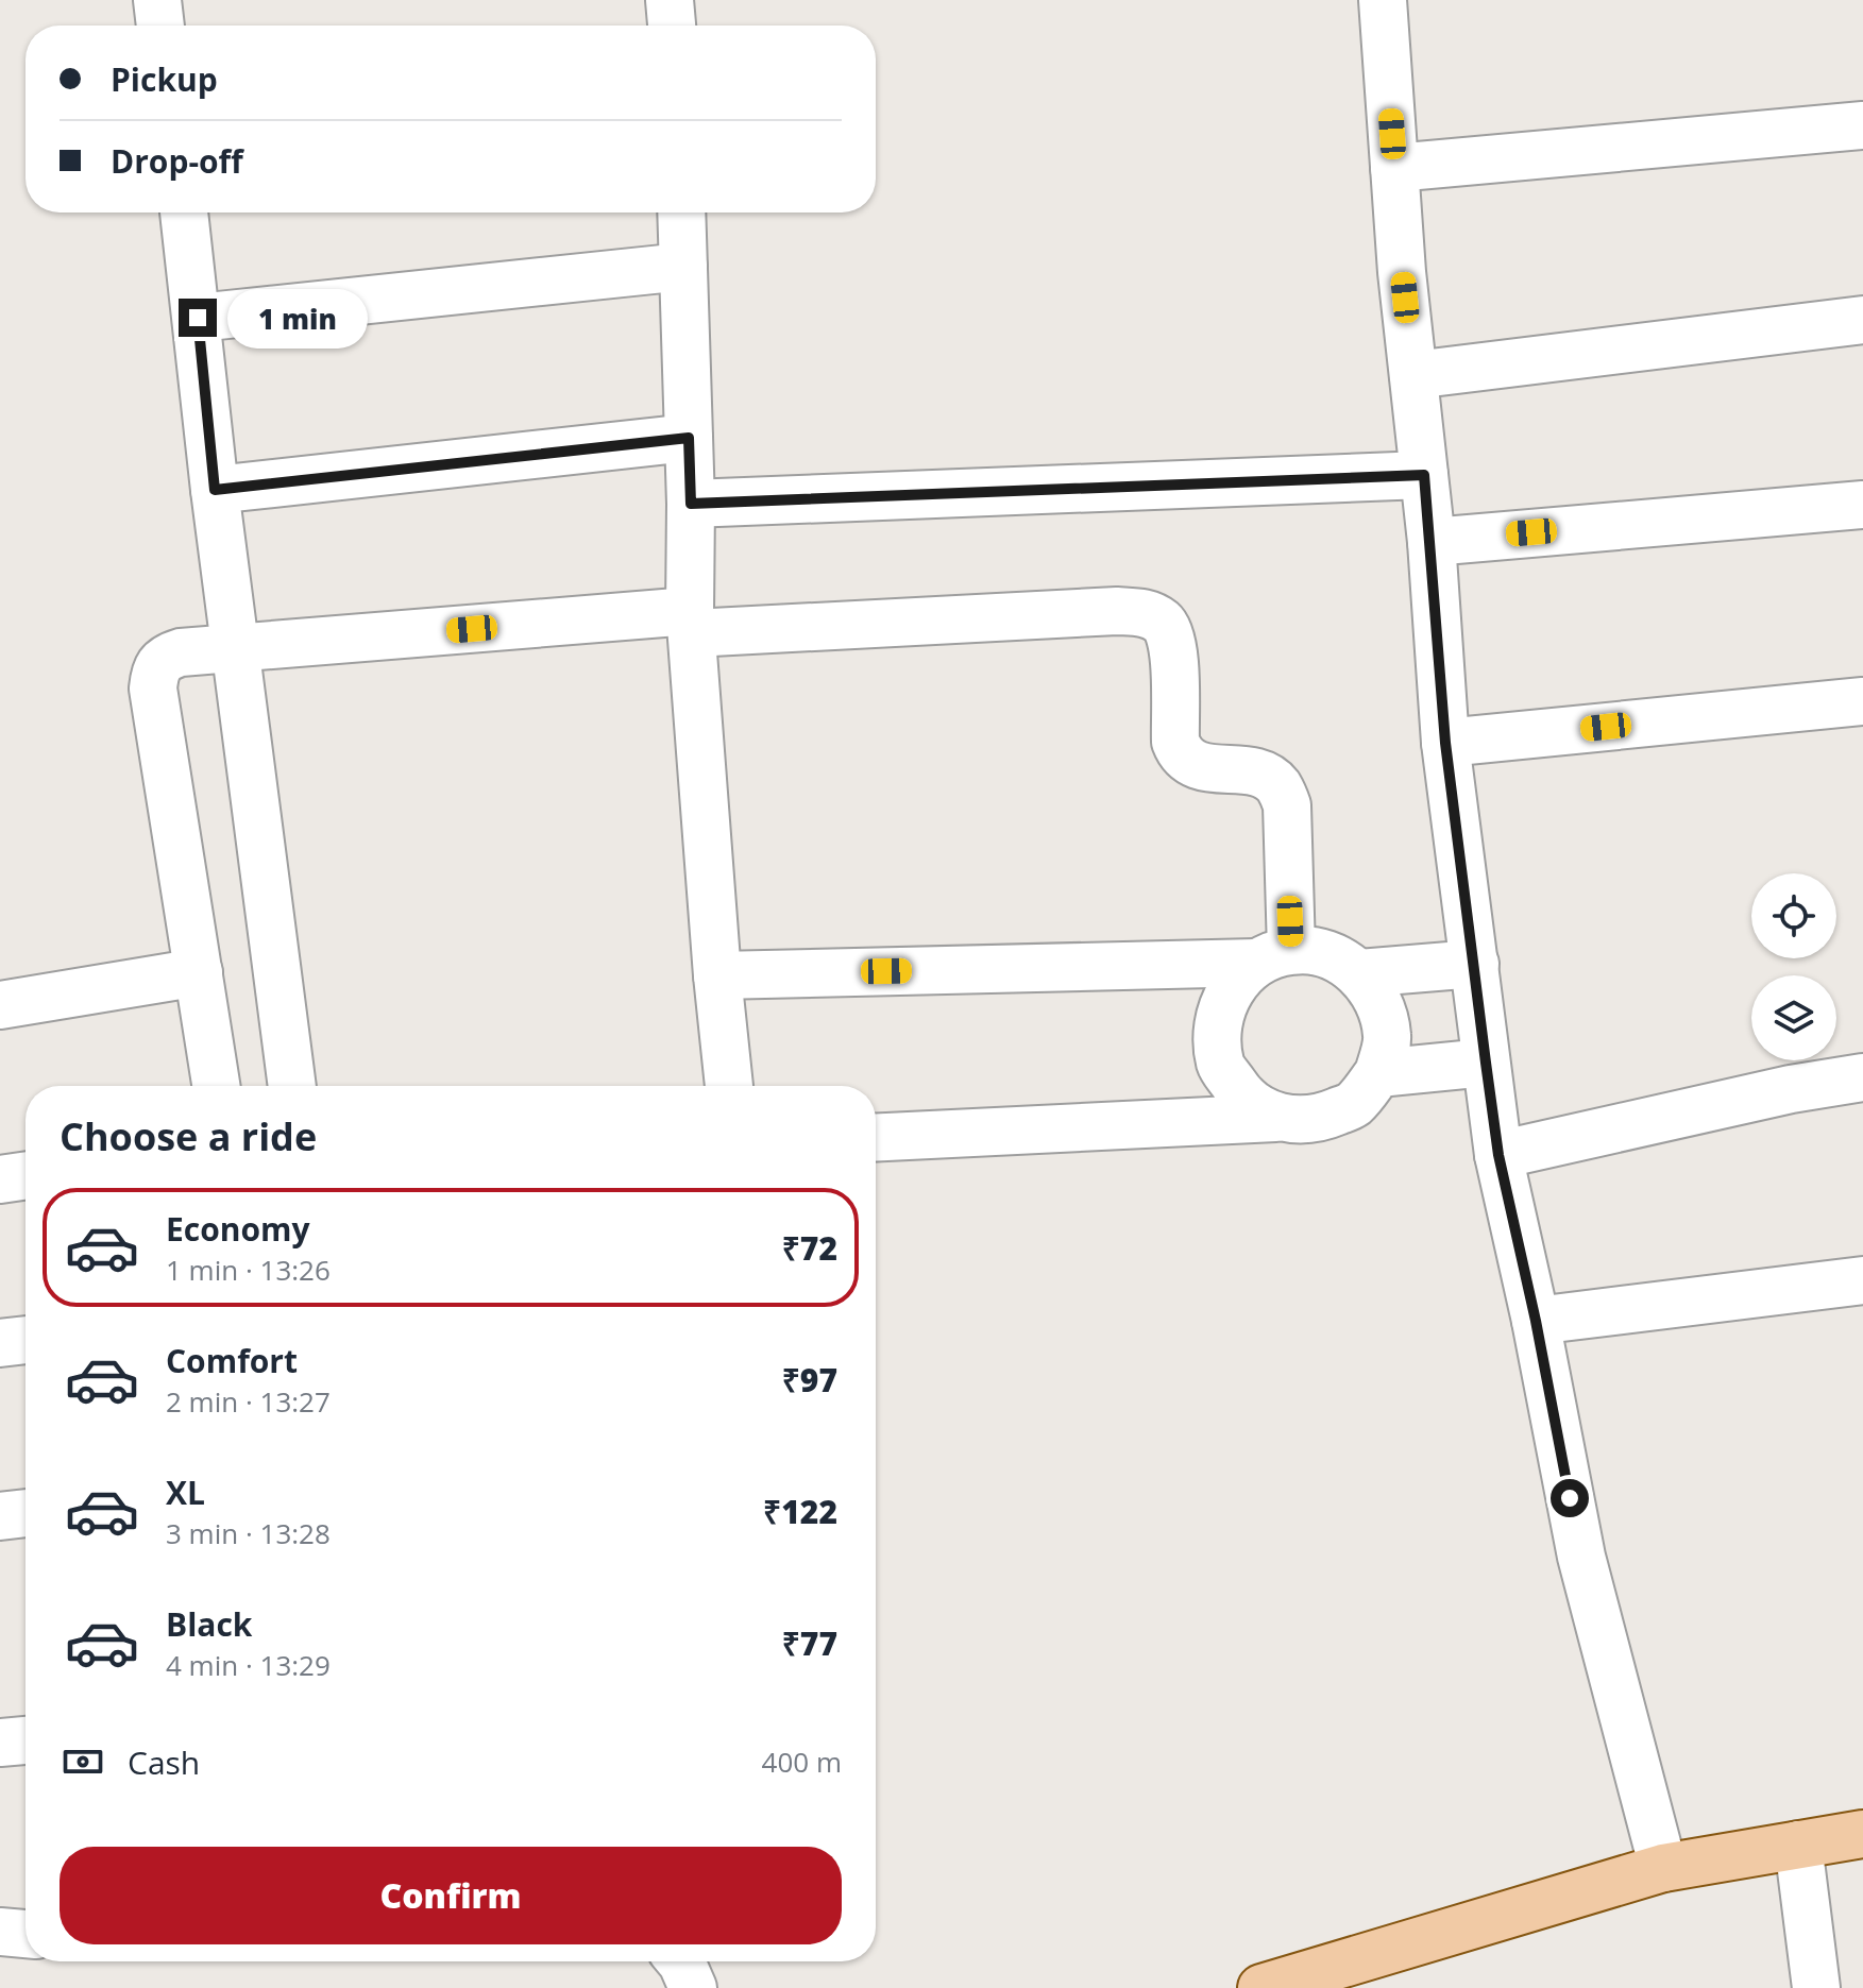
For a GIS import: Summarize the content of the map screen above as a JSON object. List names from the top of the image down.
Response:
{
  "page": {
    "banner": ["Pickup", "Drop-off"],
    "bubble": "1 min",
    "heading": "Choose a ride",
    "list": [
      {
        "name": "Economy",
        "note": "1 min · 13:26",
        "value": "₹72"
      },
      {
        "name": "Comfort",
        "note": "2 min · 13:27",
        "value": "₹97"
      },
      {
        "name": "XL",
        "note": "3 min · 13:28",
        "value": "₹122"
      },
      {
        "name": "Black",
        "note": "4 min · 13:29",
        "value": "₹77"
      }
    ],
    "pay": ["Cash", "400 m"],
    "buttons": "Confirm"
  }
}
